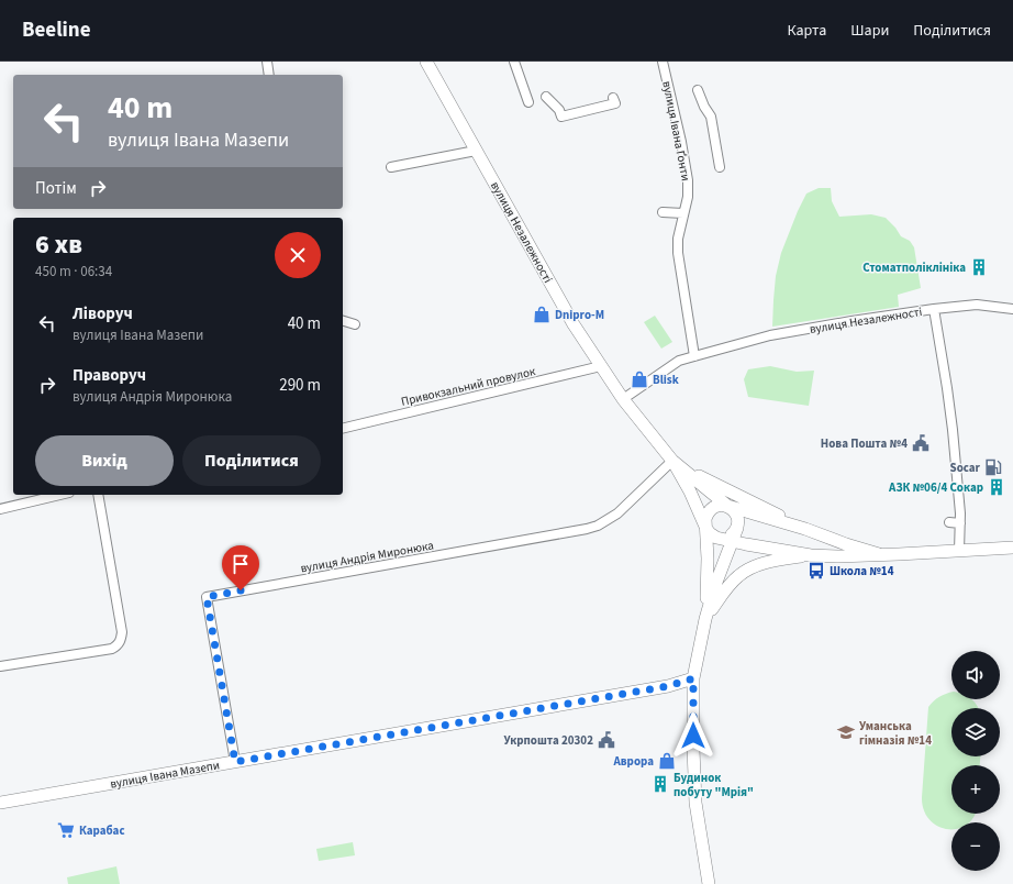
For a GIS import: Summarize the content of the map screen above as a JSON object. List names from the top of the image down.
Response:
{
  "streets": {
    "main road": ["вулиця Незалежності", "вулиця Івана Мазепи"],
    "street": ["вулиця Івана Ґонти", "Привокзальний провулок", "вулиця Андрія Миронюка"]
  },
  "crossings": [
    ["вулиця Івана Ґонти", "вулиця Незалежності"],
    ["вулиця Незалежності", "Привокзальний провулок"],
    ["вулиця Незалежності", "вулиця Андрія Миронюка"],
    ["вулиця Андрія Миронюка", "вулиця Івана Мазепи"]
  ],
  "places": {
    "building": ["Стоматполіклініка", "АЗК №06/4 Сокар", "Будинок побуту \"Мрія\""],
    "shop": ["Dnipro-M", "Blisk", "Аврора"],
    "public building": ["Нова Пошта №4", "Укрпошта 20302"],
    "fuel station": ["Socar"],
    "bus stop": ["Школа №14"],
    "school or university": ["Уманська гімназія №14"],
    "supermarket": ["Карабас"]
  },
  "page": {
    "header": "Beeline",
    "nav": ["Карта", "Шари", "Поділитися"],
    "turn": ["40 m", "вулиця Івана Мазепи"],
    "then": "Потім",
    "heading": ["6 хв", "450 m · 06:34"],
    "list": [
      {
        "name": "Ліворуч",
        "note": "вулиця Івана Мазепи",
        "value": "40 m"
      },
      {
        "name": "Праворуч",
        "note": "вулиця Андрія Миронюка",
        "value": "290 m"
      }
    ],
    "buttons": ["Вихід", "Поділитися"],
    "map_buttons": ["+", "−"]
  }
}
